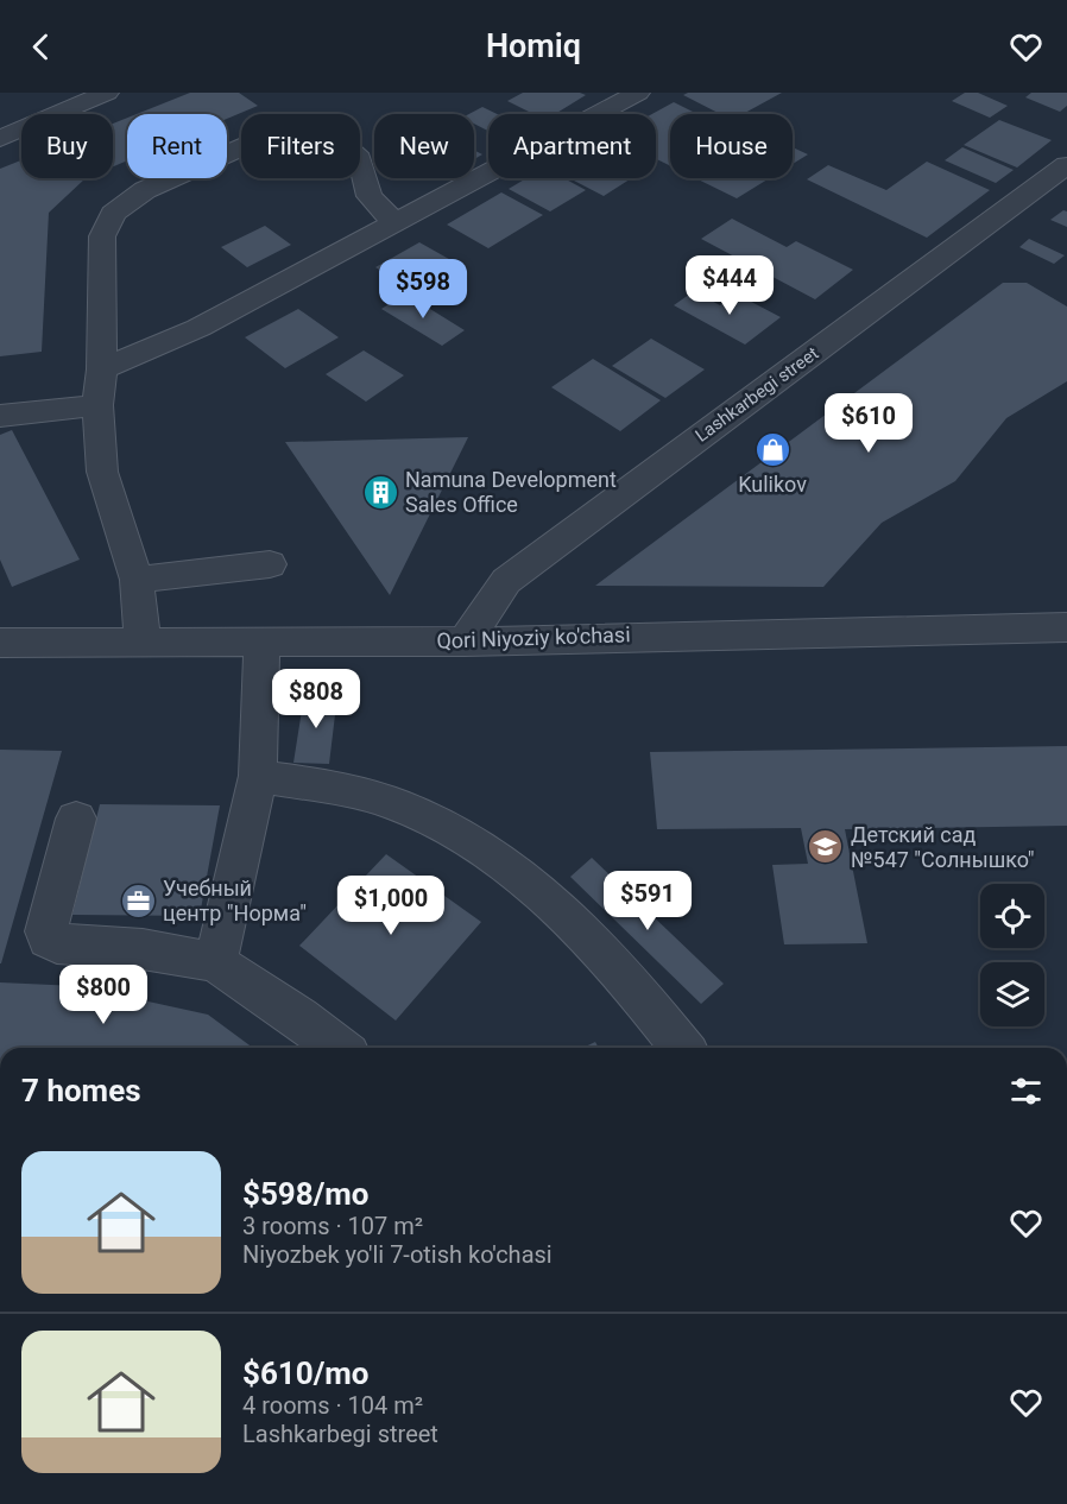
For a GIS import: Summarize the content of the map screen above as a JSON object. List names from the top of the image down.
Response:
{
  "streets": {
    "street": ["Lashkarbegi street", "Qori Niyoziy ko'chasi"]
  },
  "crossings": [
    ["Lashkarbegi street", "Qori Niyoziy ko'chasi"]
  ],
  "places": {
    "shop": ["Kulikov"],
    "building": ["Namuna Development Sales Office"],
    "school or university": ["Детский сад №547 \"Солнышко\""],
    "office": ["Учебный центр \"Норма\""]
  },
  "page": {
    "header": "Homiq",
    "chip": [
      "Buy",
      "Rent",
      "Filters",
      "New",
      "Apartment",
      "House"
    ],
    "price": [
      "$444",
      "$598",
      "$610",
      "$808",
      "$591",
      "$1,000",
      "$800"
    ],
    "heading": "7 homes",
    "list": [
      {
        "name": "$598/mo",
        "note": "3 rooms · 107 m² · Niyozbek yo'li 7-otish ko'chasi"
      },
      {
        "name": "$610/mo",
        "note": "4 rooms · 104 m² · Lashkarbegi street"
      }
    ]
  }
}
